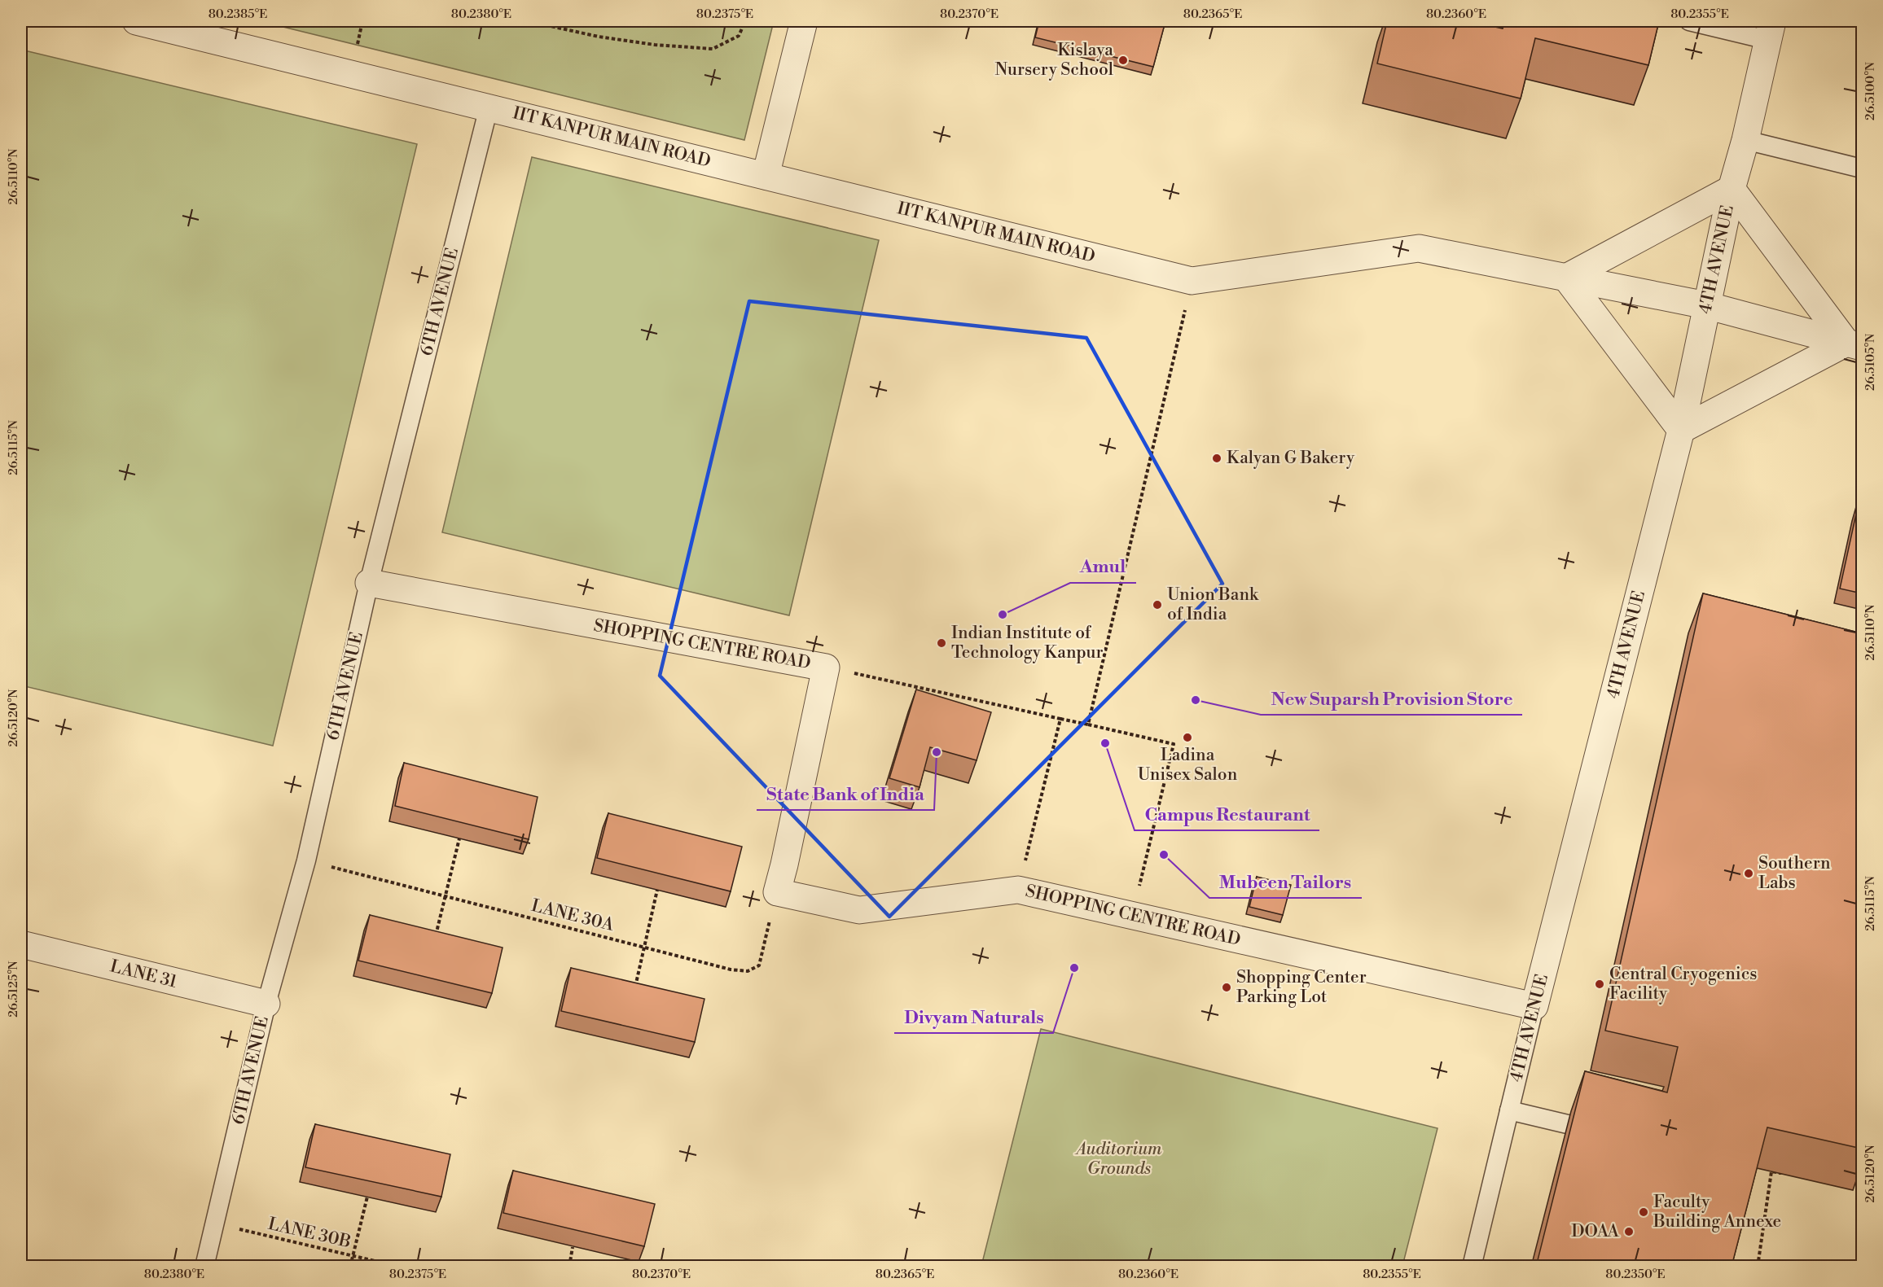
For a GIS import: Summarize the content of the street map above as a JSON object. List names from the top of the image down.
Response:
{
  "streets": {
    "street": [
      "IIT KANPUR MAIN ROAD",
      "4TH AVENUE",
      "SHOPPING CENTRE ROAD",
      "LANE 31"
    ],
    "lane": ["6TH AVENUE"],
    "path": ["LANE 30A", "LANE 30B"]
  },
  "crossings": [
    ["IIT KANPUR MAIN ROAD", "4TH AVENUE"],
    ["IIT KANPUR MAIN ROAD", "6TH AVENUE"],
    ["4TH AVENUE", "SHOPPING CENTRE ROAD"],
    ["6TH AVENUE", "SHOPPING CENTRE ROAD"],
    ["6TH AVENUE", "LANE 30A"],
    ["6TH AVENUE", "LANE 31"],
    ["6TH AVENUE", "LANE 30B"],
    ["SHOPPING CENTRE ROAD", "LANE 30A"]
  ],
  "parks": ["Auditorium Grounds"],
  "places": [
    "Kislaya Nursery School",
    "Kalyan G Bakery",
    "Union Bank of India",
    "Amul",
    "Indian Institute of Technology Kanpur",
    "New Suparsh Provision Store",
    "Ladina Unisex Salon",
    "Campus Restaurant",
    "State Bank of India",
    "Mubeen Tailors",
    "Southern Labs",
    "Divyam Naturals",
    "Central Cryogenics Facility",
    "Shopping Center Parking Lot",
    "Faculty Building Annexe",
    "DOAA"
  ],
  "coordinates": [
    "80.2385°E",
    "80.2380°E",
    "80.2375°E",
    "80.2370°E",
    "80.2365°E",
    "80.2360°E",
    "80.2355°E",
    "26.5100°N",
    "26.5110°N",
    "26.5105°N",
    "26.5115°N",
    "26.5120°N",
    "26.5125°N",
    "80.2350°E"
  ]
}
